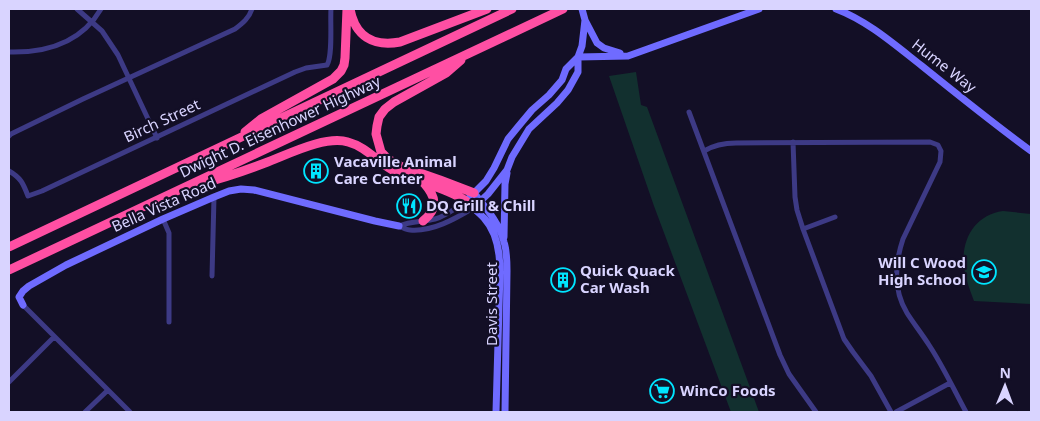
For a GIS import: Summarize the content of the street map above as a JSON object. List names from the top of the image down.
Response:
{
  "streets": {
    "highway": ["Dwight D. Eisenhower Highway"],
    "street": [
      "Hume Way",
      "Birch Street",
      "Bella Vista Road",
      "Davis Street"
    ]
  },
  "crossings": [
    ["Bella Vista Road", "Davis Street"]
  ],
  "places": {
    "building": ["Vacaville Animal Care Center", "Quick Quack Car Wash"],
    "restaurant": ["DQ Grill & Chill"],
    "school or university": ["Will C Wood High School"],
    "supermarket": ["WinCo Foods"]
  },
  "north": "top"
}
